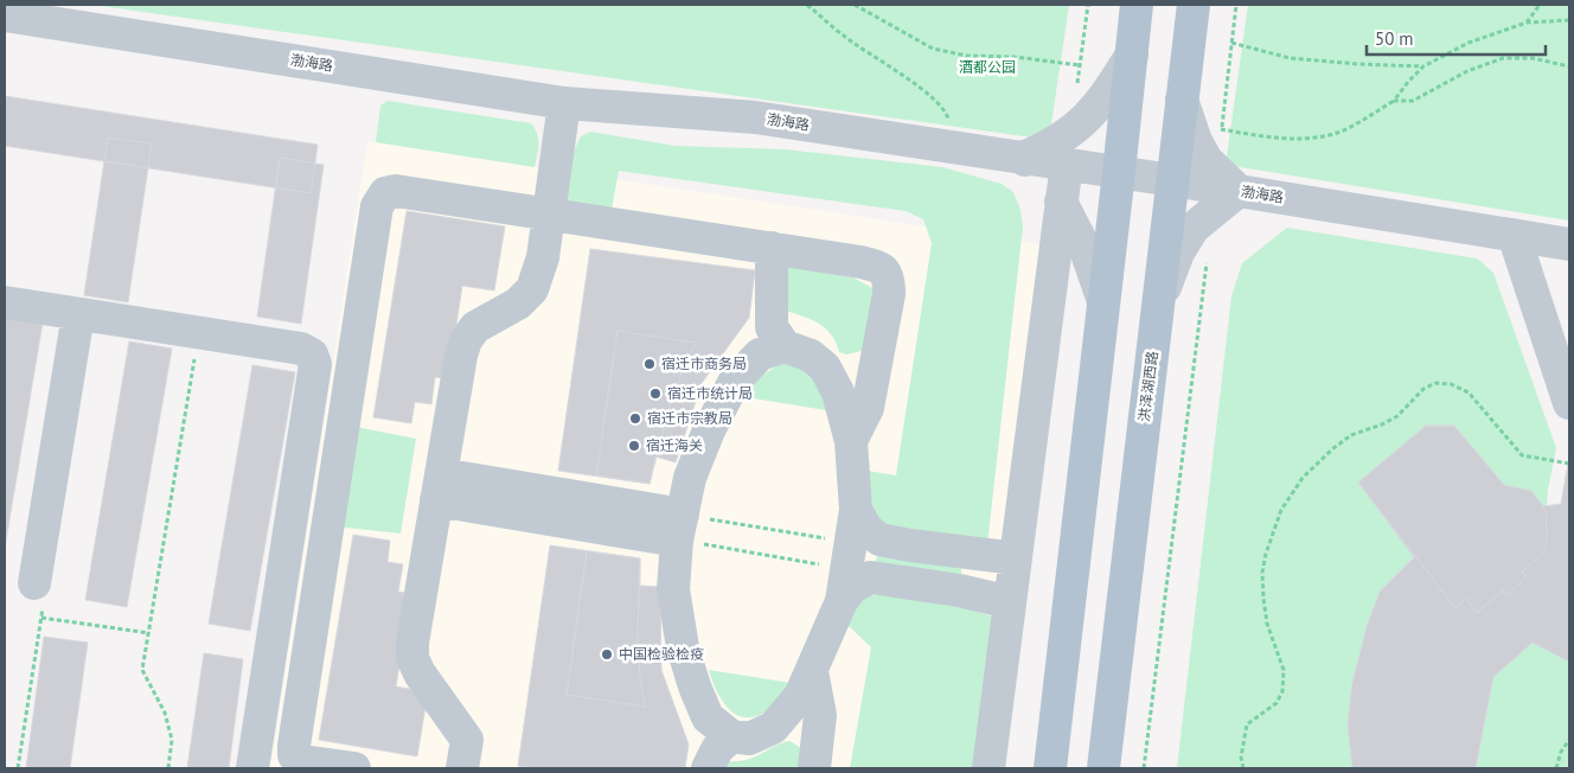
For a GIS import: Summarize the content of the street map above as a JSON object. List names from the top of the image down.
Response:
{
  "streets": {
    "main road": ["洪泽湖西路"],
    "street": ["渤海路"]
  },
  "crossings": [
    ["渤海路", "洪泽湖西路"]
  ],
  "parks": ["酒都公园"],
  "places": [
    "宿迁市商务局",
    "宿迁市统计局",
    "宿迁市宗教局",
    "宿迁海关",
    "中国检验检疫"
  ],
  "scale_bar": "50 m"
}
